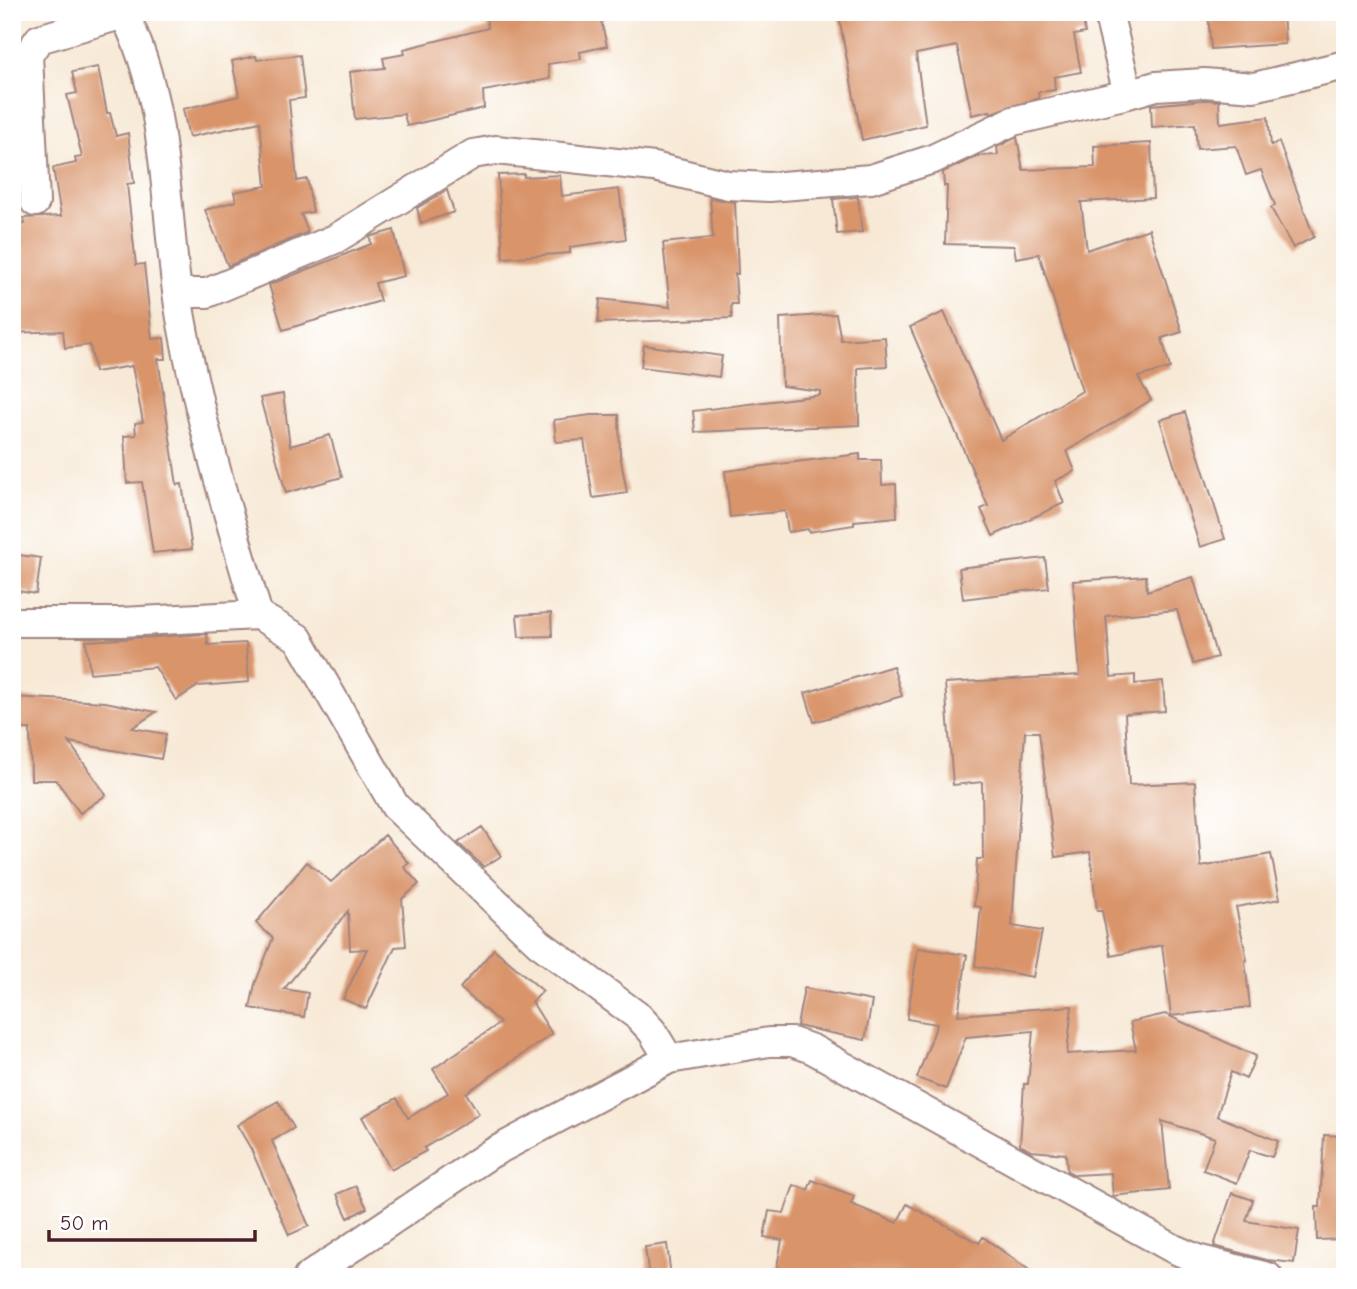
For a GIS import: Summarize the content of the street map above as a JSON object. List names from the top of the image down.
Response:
{
  "scale_bar": "50 m"
}
